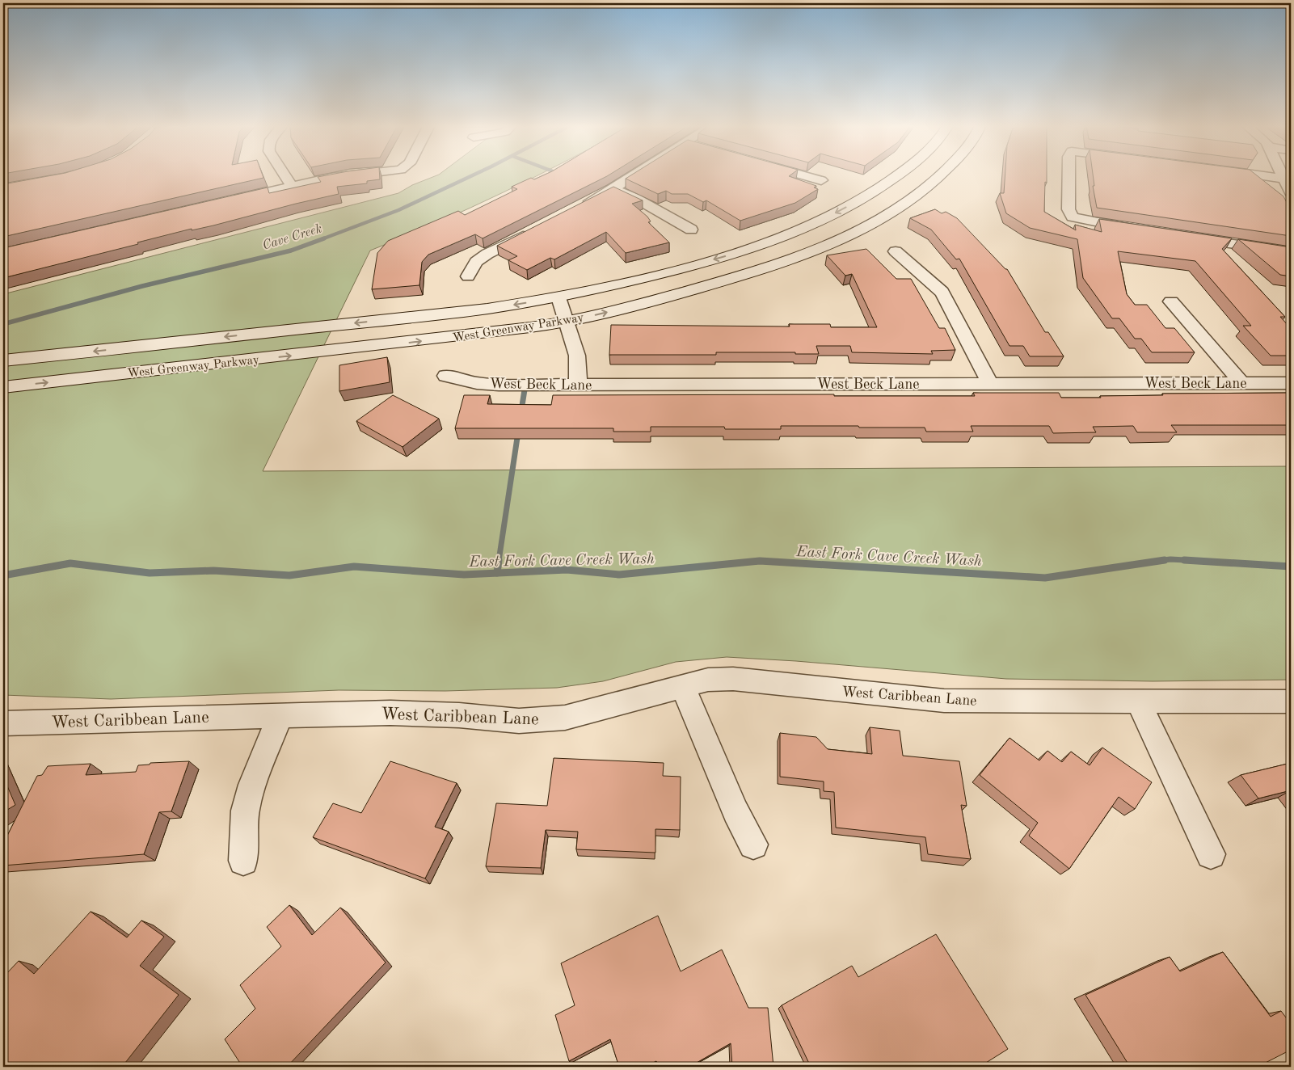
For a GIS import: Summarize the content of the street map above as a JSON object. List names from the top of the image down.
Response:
{
  "streets": {
    "main road": ["West Greenway Parkway"],
    "street": ["West Beck Lane", "West Caribbean Lane"]
  },
  "water": ["Cave Creek", "East Fork Cave Creek Wash"]
}
